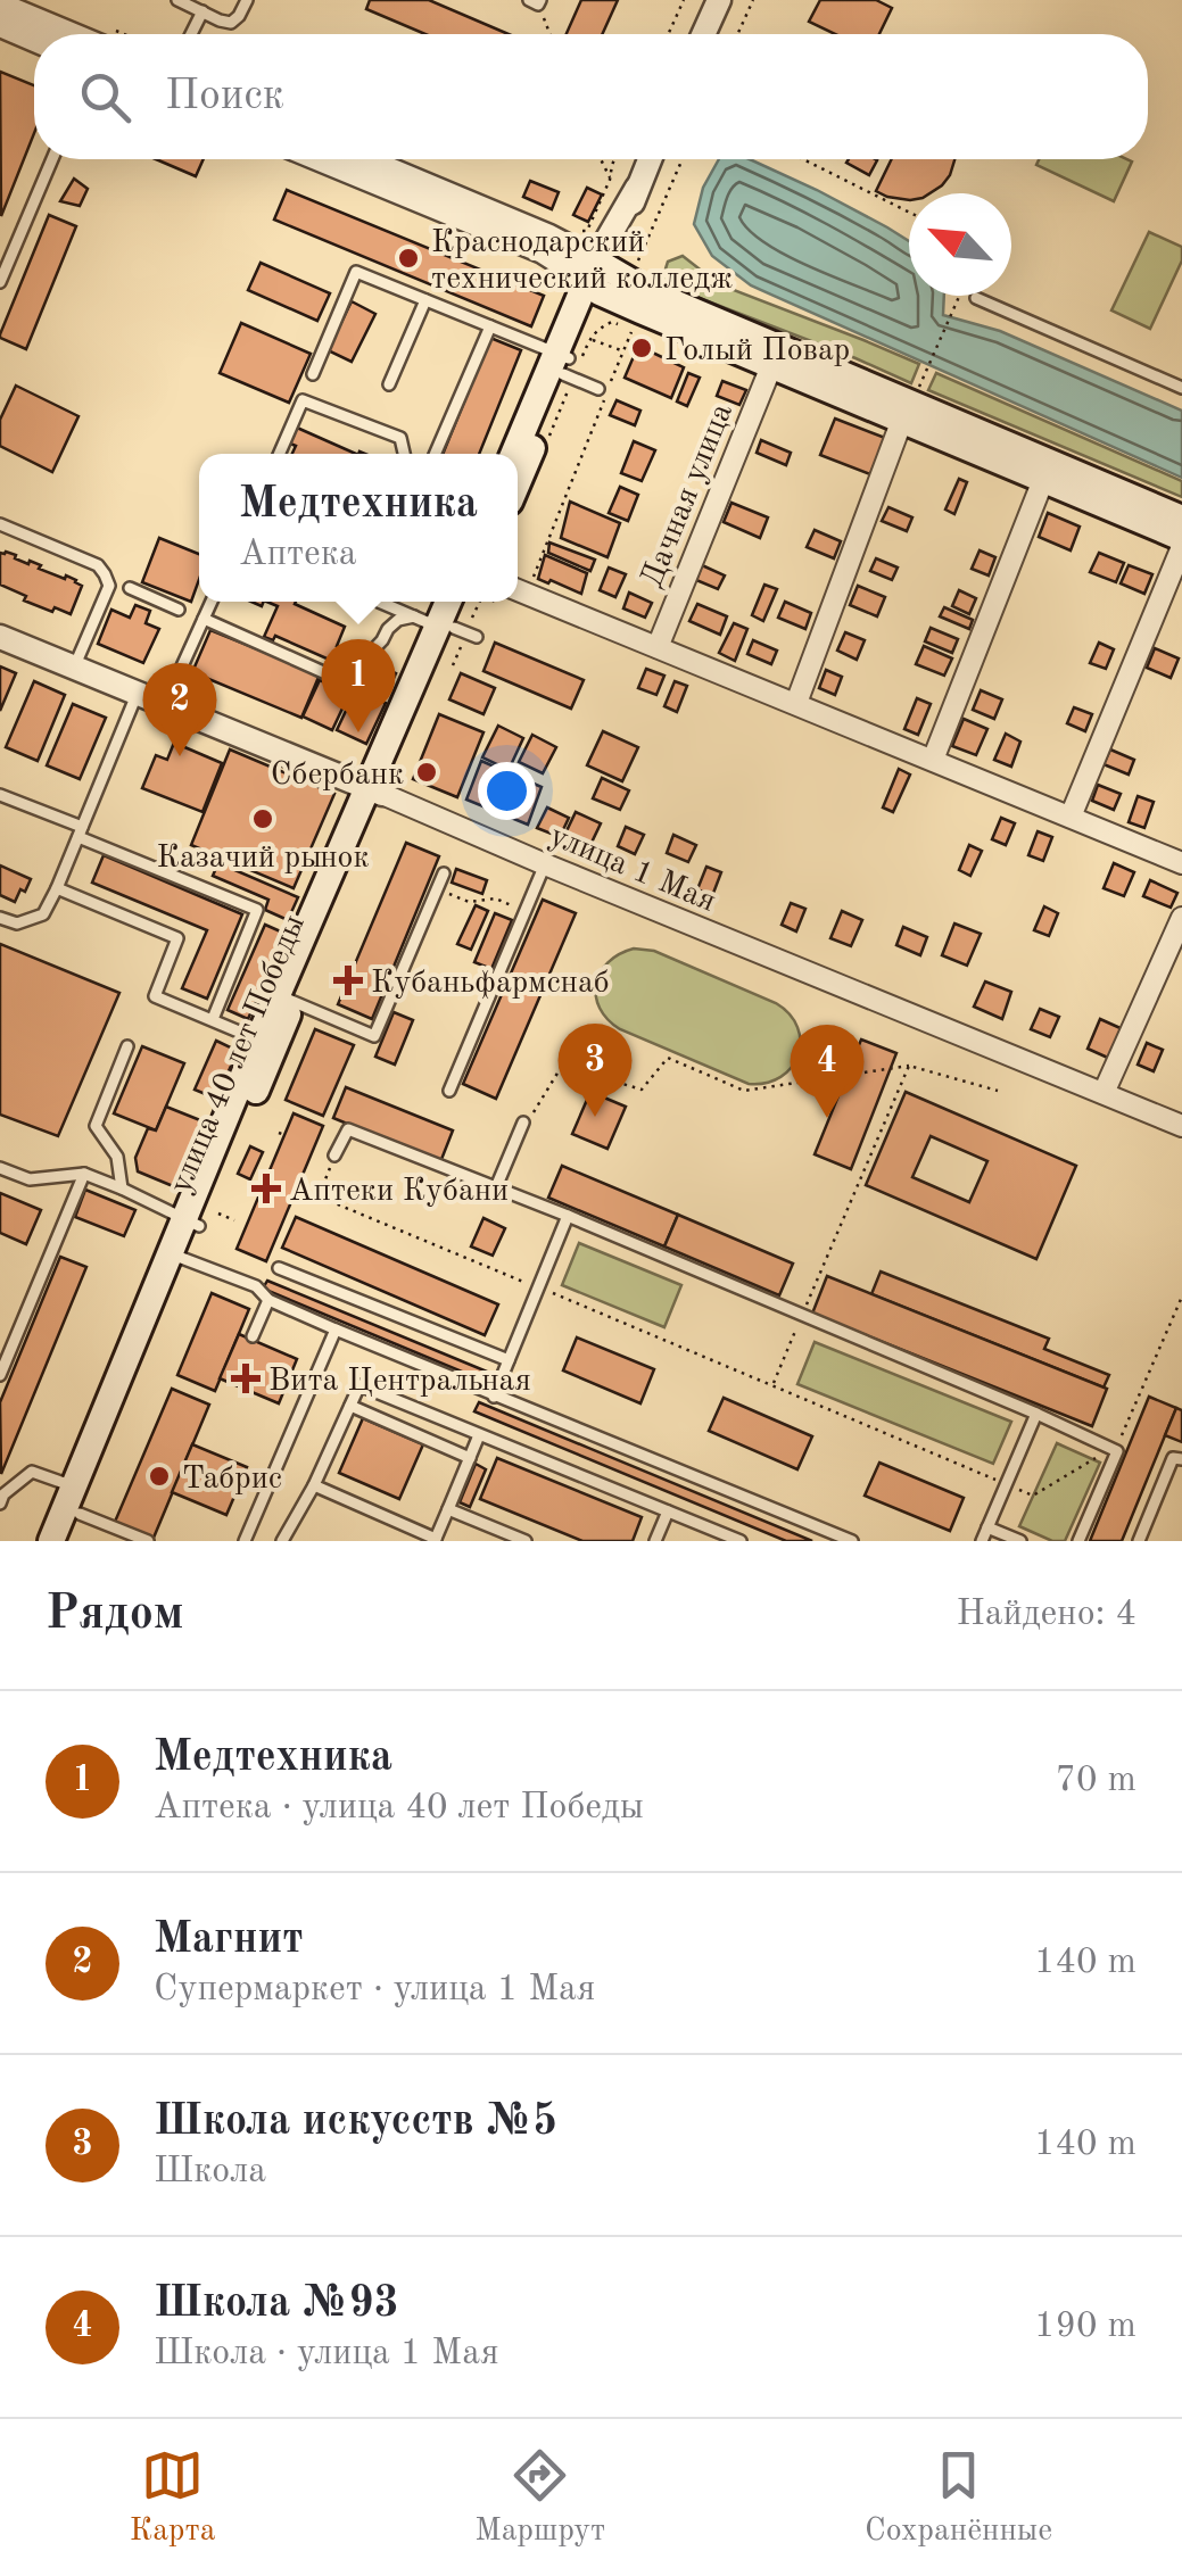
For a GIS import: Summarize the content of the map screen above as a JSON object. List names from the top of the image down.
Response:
{
  "streets": {
    "main road": ["улица 40 лет Победы"],
    "street": ["Дачная улица", "улица 1 Мая"]
  },
  "crossings": [
    ["улица 1 Мая", "улица 40 лет Победы"]
  ],
  "places": {
    "other": [
      "Краснодарский технический колледж",
      "Голый Повар",
      "Сбербанк",
      "Казачий рынок",
      "Табрис"
    ],
    "health": ["Кубаньфармснаб", "Аптеки Кубани", "Вита Центральная"]
  },
  "north": "top left",
  "page": {
    "search": "Поиск",
    "popup": ["Медтехника", "Аптека"],
    "pins": [
      "1",
      "2",
      "3",
      "4"
    ],
    "heading": ["Рядом", "Найдено: 4"],
    "list": [
      {
        "mark": "1",
        "name": "Медтехника",
        "note": "Аптека · улица 40 лет Победы",
        "value": "70 m"
      },
      {
        "mark": "2",
        "name": "Магнит",
        "note": "Супермаркет · улица 1 Мая",
        "value": "140 m"
      },
      {
        "mark": "3",
        "name": "Школа искусств №5",
        "note": "Школа",
        "value": "140 m"
      },
      {
        "mark": "4",
        "name": "Школа №93",
        "note": "Школа · улица 1 Мая",
        "value": "190 m"
      }
    ],
    "nav": ["Карта", "Маршрут", "Сохранённые"]
  }
}
